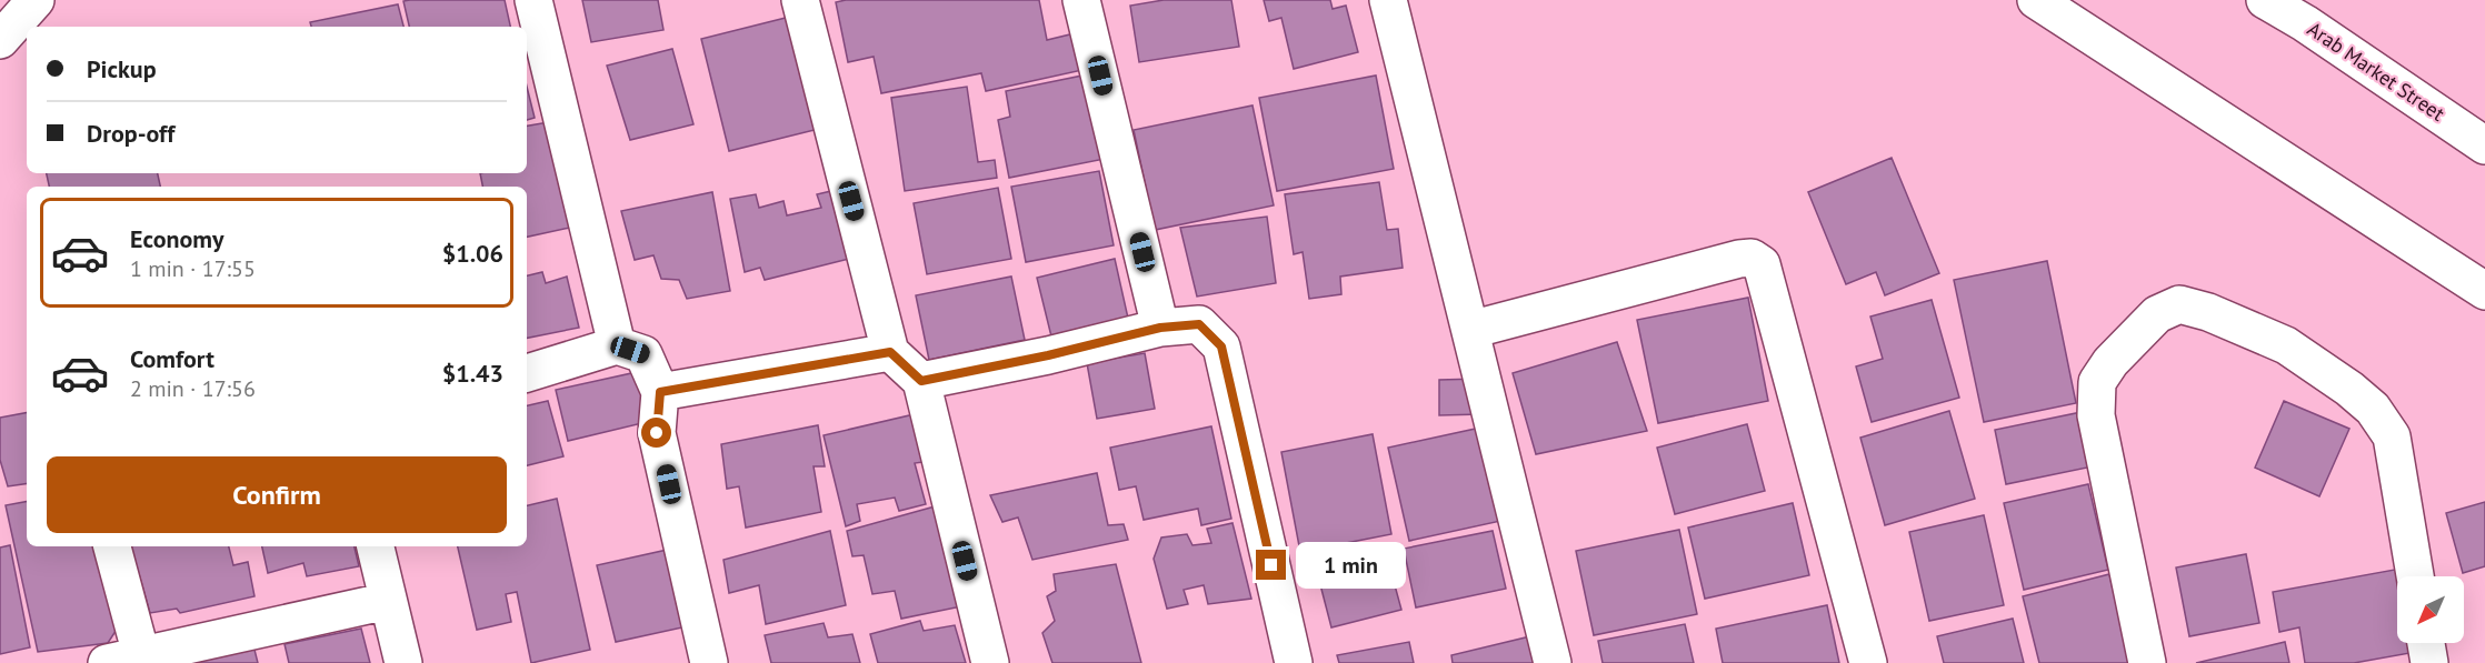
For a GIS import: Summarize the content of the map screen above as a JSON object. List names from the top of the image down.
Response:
{
  "streets": {
    "street": ["Arab Market Street"]
  },
  "north": "bottom left",
  "page": {
    "banner": ["Pickup", "Drop-off"],
    "list": [
      {
        "name": "Economy",
        "note": "1 min · 17:55",
        "value": "$1.06"
      },
      {
        "name": "Comfort",
        "note": "2 min · 17:56",
        "value": "$1.43"
      }
    ],
    "buttons": "Confirm",
    "bubble": "1 min"
  }
}
